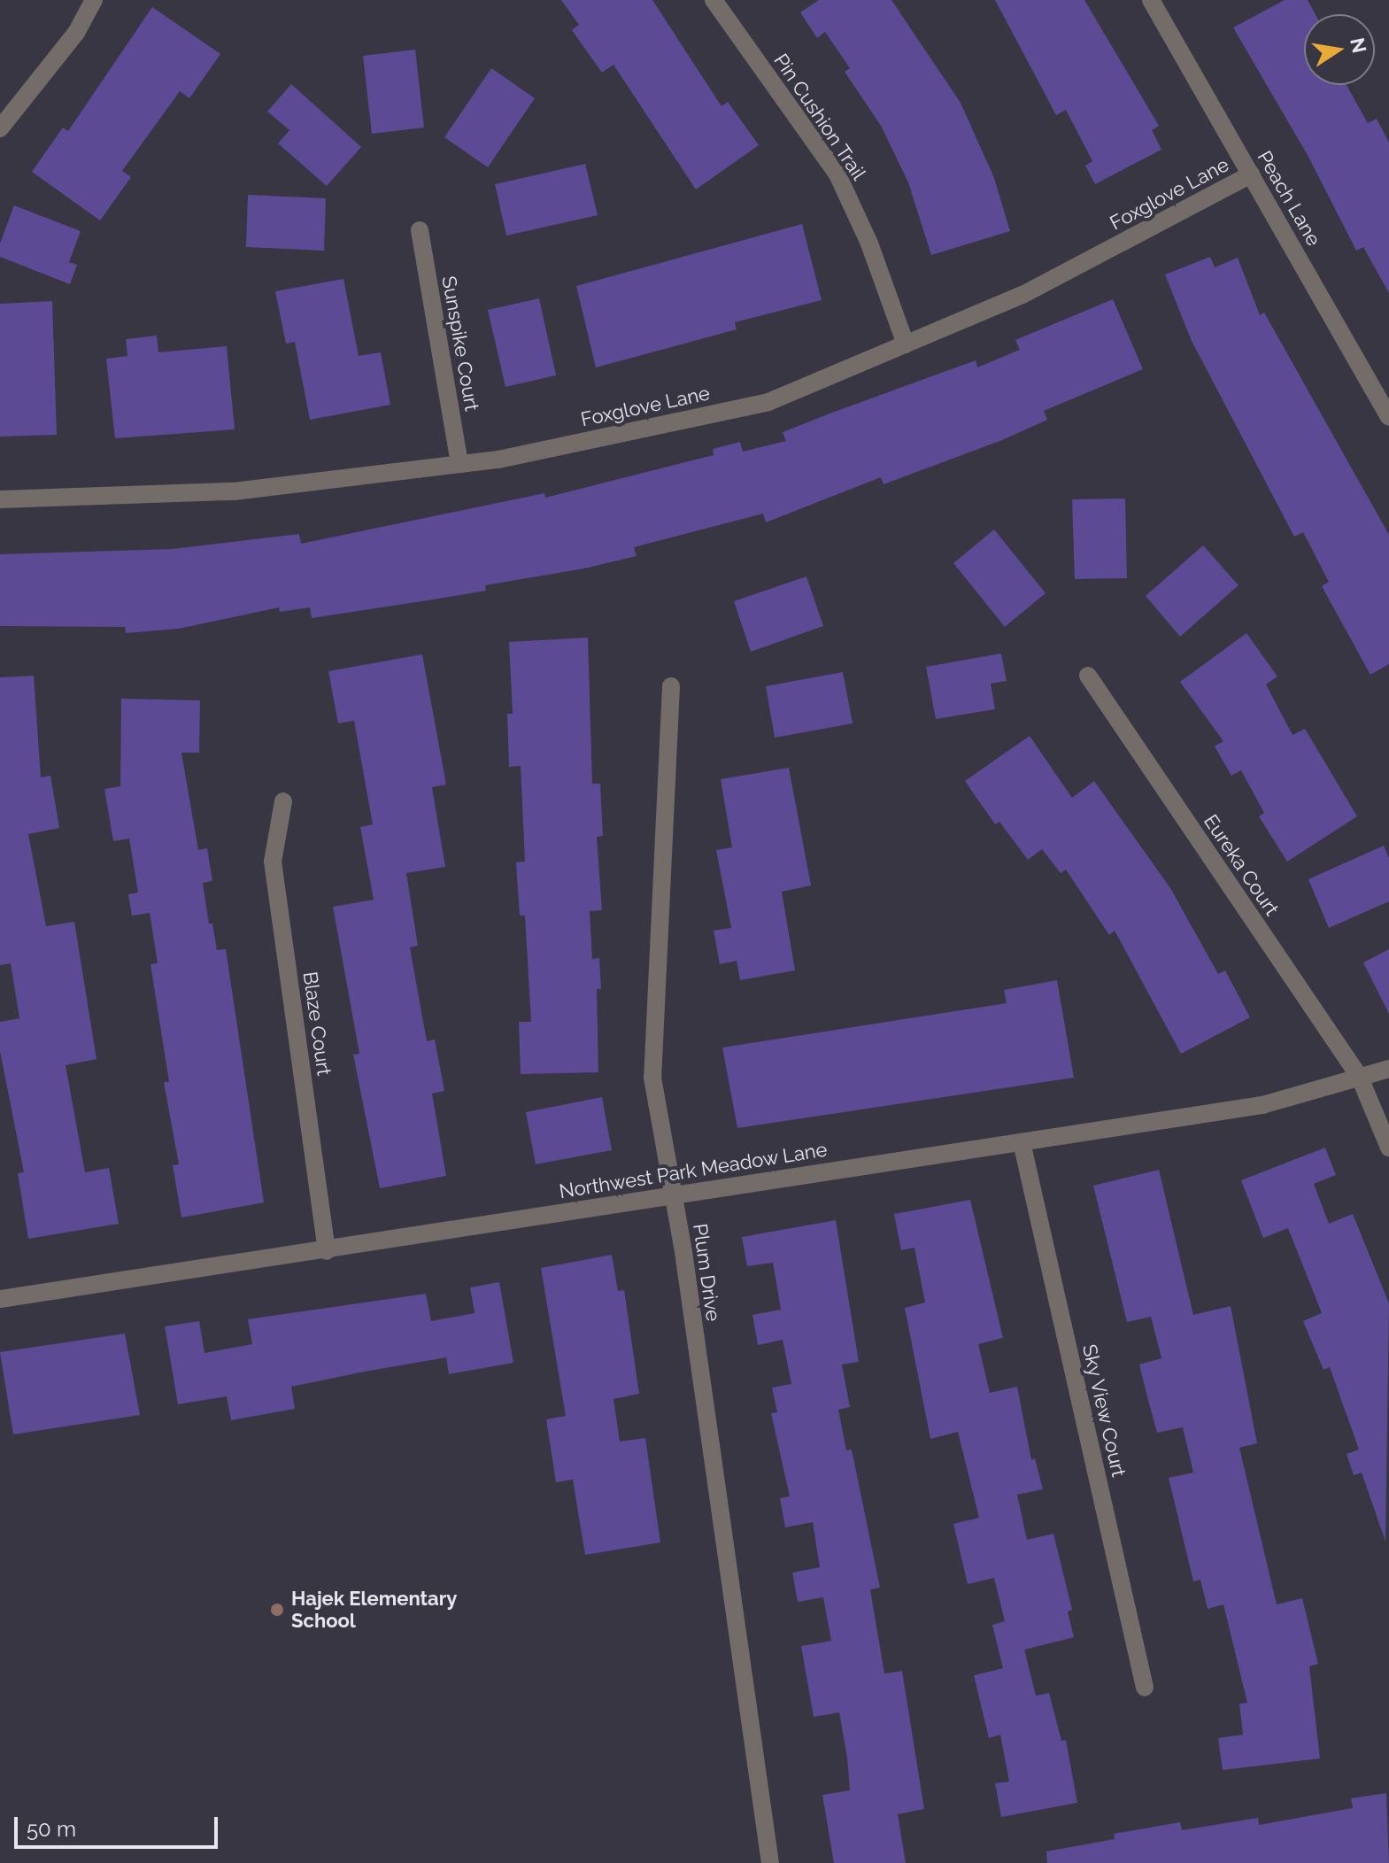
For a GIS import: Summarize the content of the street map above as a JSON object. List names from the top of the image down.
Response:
{
  "streets": {
    "street": [
      "Pin Cushion Trail",
      "Foxglove Lane",
      "Peach Lane",
      "Sunspike Court",
      "Eureka Court",
      "Blaze Court",
      "Northwest Park Meadow Lane",
      "Plum Drive",
      "Sky View Court"
    ]
  },
  "crossings": [
    ["Pin Cushion Trail", "Foxglove Lane"],
    ["Foxglove Lane", "Peach Lane"],
    ["Foxglove Lane", "Sunspike Court"],
    ["Eureka Court", "Northwest Park Meadow Lane"],
    ["Blaze Court", "Northwest Park Meadow Lane"],
    ["Northwest Park Meadow Lane", "Plum Drive"],
    ["Northwest Park Meadow Lane", "Sky View Court"]
  ],
  "places": ["Hajek Elementary School"],
  "scale_bar": "50 m",
  "north": "right"
}
